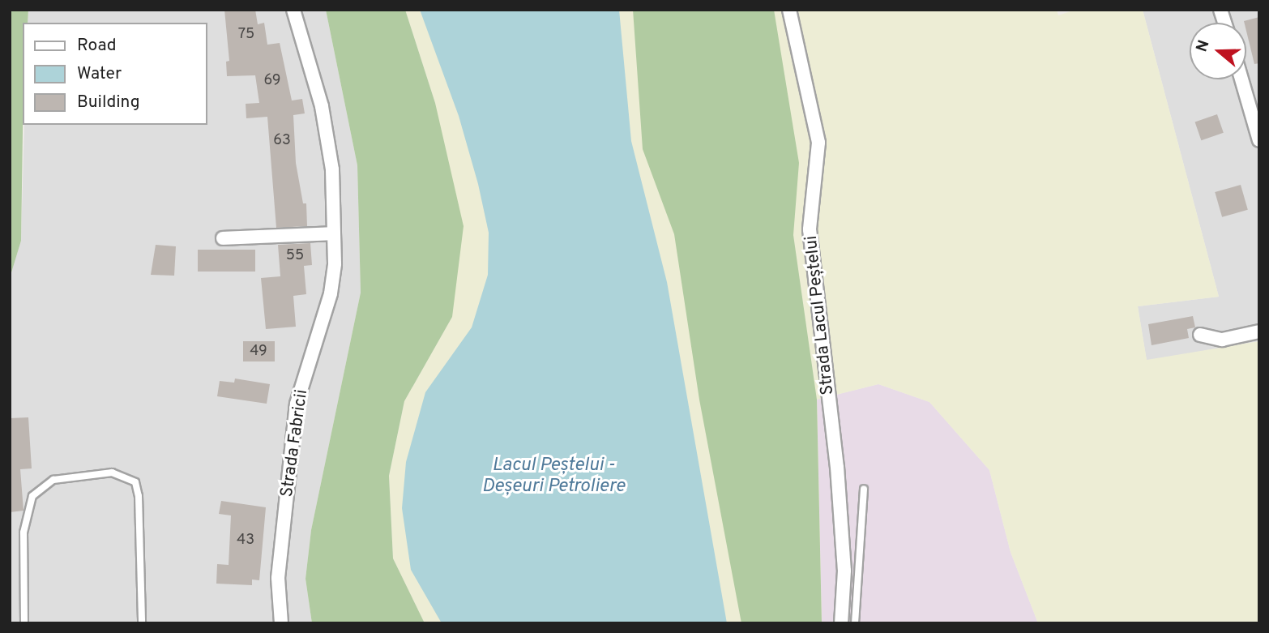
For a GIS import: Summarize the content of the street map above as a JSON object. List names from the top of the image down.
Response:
{
  "streets": {
    "street": ["Strada Lacul Peștelui", "Strada Fabricii"]
  },
  "water": ["Lacul Peștelui - Deșeuri Petroliere"],
  "house_numbers": [
    "75",
    "69",
    "63",
    "55",
    "49",
    "43"
  ],
  "legend": ["Road", "Water", "Building"],
  "north": "left"
}
